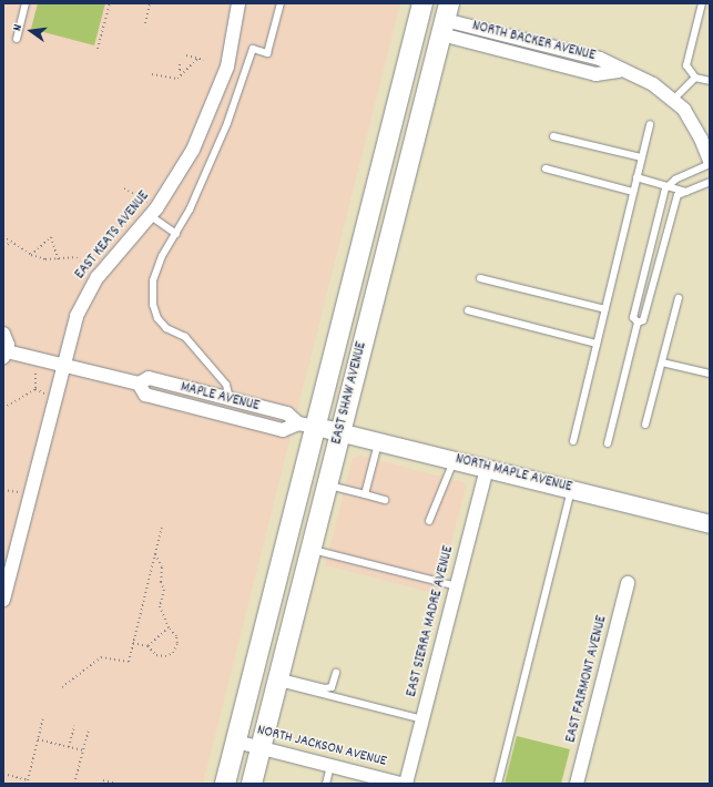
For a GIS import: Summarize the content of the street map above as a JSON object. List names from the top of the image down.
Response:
{
  "streets": {
    "main road": ["EAST SHAW AVENUE"],
    "street": [
      "NORTH BACKER AVENUE",
      "EAST KEATS AVENUE",
      "MAPLE AVENUE",
      "NORTH MAPLE AVENUE",
      "EAST SIERRA MADRE AVENUE",
      "EAST FAIRMONT AVENUE",
      "NORTH JACKSON AVENUE"
    ]
  },
  "crossings": [
    ["NORTH BACKER AVENUE", "EAST SHAW AVENUE"],
    ["EAST KEATS AVENUE", "MAPLE AVENUE"],
    ["EAST SHAW AVENUE", "MAPLE AVENUE"],
    ["EAST SHAW AVENUE", "NORTH MAPLE AVENUE"],
    ["EAST SHAW AVENUE", "NORTH JACKSON AVENUE"],
    ["MAPLE AVENUE", "NORTH MAPLE AVENUE"],
    ["NORTH MAPLE AVENUE", "EAST SIERRA MADRE AVENUE"]
  ],
  "north": "left"
}
